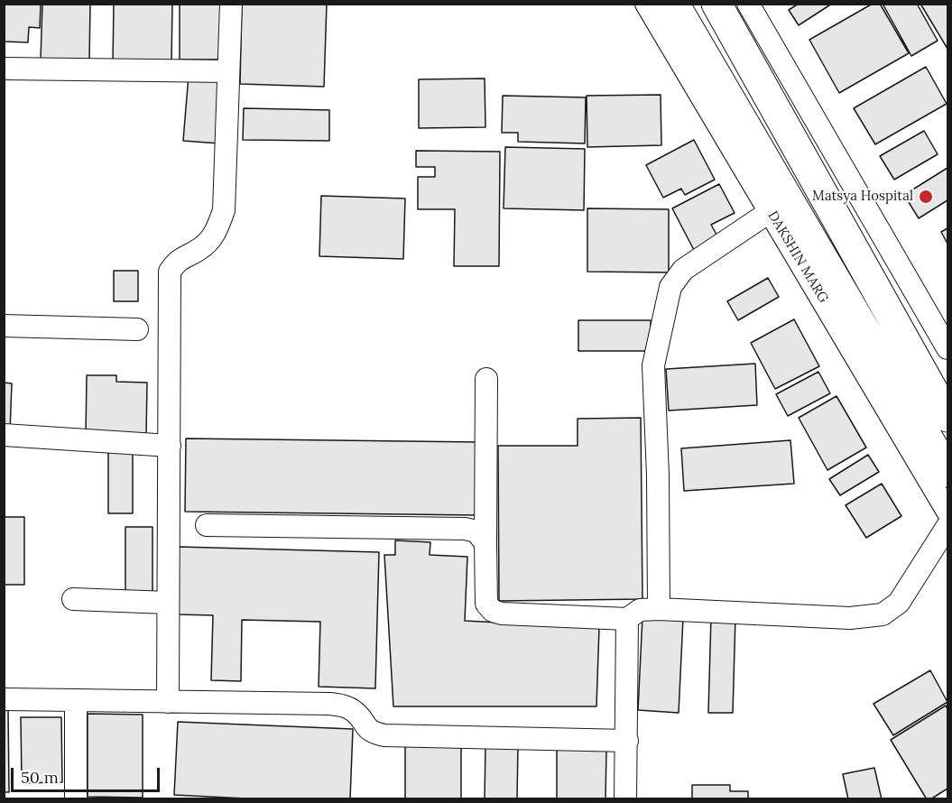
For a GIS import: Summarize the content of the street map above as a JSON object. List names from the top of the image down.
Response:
{
  "streets": {
    "highway": ["DAKSHIN MARG"]
  },
  "places": ["Matsya Hospital"],
  "scale_bar": "50 m"
}
